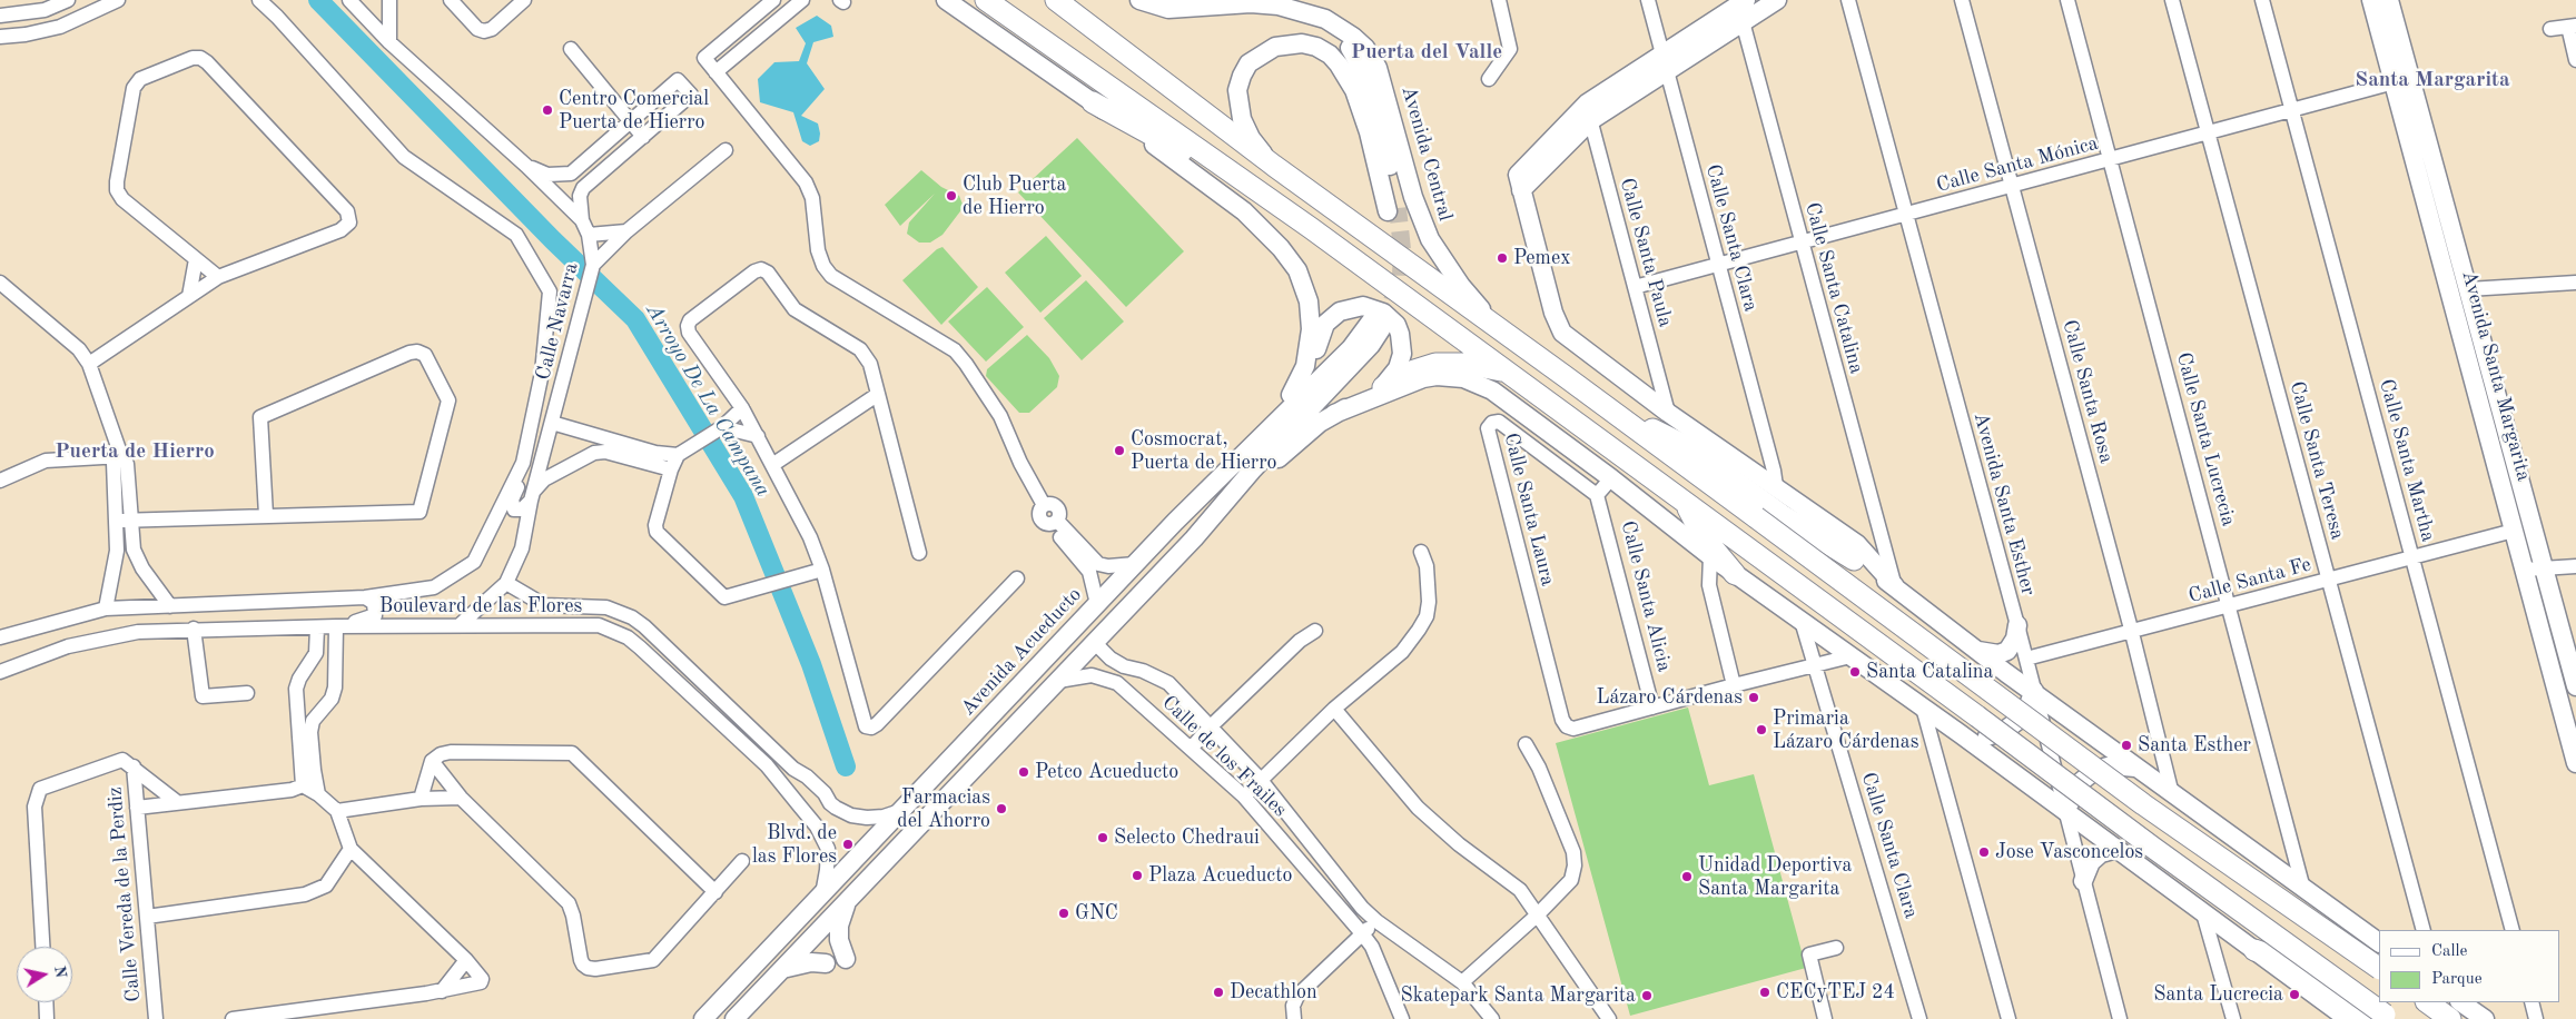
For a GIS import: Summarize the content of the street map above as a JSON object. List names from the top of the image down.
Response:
{
  "streets": {
    "main road": ["Avenida Central", "Avenida Santa Margarita", "Avenida Acueducto"],
    "street": [
      "Calle Santa Mónica",
      "Calle Santa Clara",
      "Calle Santa Paula",
      "Calle Santa Catalina",
      "Calle Navarra",
      "Calle Santa Rosa",
      "Calle Santa Lucrecia",
      "Calle Santa Teresa",
      "Calle Santa Martha",
      "Avenida Santa Esther",
      "Calle Santa Laura",
      "Calle Santa Fe",
      "Calle Santa Alicia",
      "Boulevard de las Flores",
      "Calle de los Frailes",
      "Calle Vereda de la Perdiz"
    ]
  },
  "crossings": [
    ["Calle Santa Mónica", "Calle Santa Clara"],
    ["Calle Santa Mónica", "Calle Santa Paula"],
    ["Calle Santa Mónica", "Calle Santa Catalina"],
    ["Calle Santa Mónica", "Avenida Santa Margarita"],
    ["Calle Santa Mónica", "Calle Santa Rosa"],
    ["Calle Santa Mónica", "Calle Santa Lucrecia"],
    ["Calle Santa Mónica", "Calle Santa Teresa"],
    ["Calle Santa Mónica", "Calle Santa Martha"],
    ["Calle Santa Mónica", "Avenida Santa Esther"],
    ["Calle Navarra", "Boulevard de las Flores"],
    ["Avenida Santa Margarita", "Calle Santa Fe"],
    ["Calle Santa Rosa", "Calle Santa Fe"],
    ["Calle Santa Lucrecia", "Calle Santa Fe"],
    ["Calle Santa Teresa", "Calle Santa Fe"],
    ["Calle Santa Martha", "Calle Santa Fe"],
    ["Avenida Santa Esther", "Calle Santa Fe"],
    ["Calle Santa Laura", "Calle Santa Alicia"],
    ["Boulevard de las Flores", "Avenida Acueducto"],
    ["Avenida Acueducto", "Calle de los Frailes"]
  ],
  "districts": ["Puerta del Valle", "Santa Margarita", "Puerta de Hierro"],
  "water": ["Arroyo De La Campana"],
  "places": [
    "Centro Comercial Puerta de Hierro",
    "Club Puerta de Hierro",
    "Pemex",
    "Cosmocrat, Puerta de Hierro",
    "Santa Catalina",
    "Lázaro Cárdenas",
    "Primaria Lázaro Cárdenas",
    "Santa Esther",
    "Petco Acueducto",
    "Farmacias del Ahorro",
    "Selecto Chedraui",
    "Blvd. de las Flores",
    "Jose Vasconcelos",
    "Plaza Acueducto",
    "Unidad Deportiva Santa Margarita",
    "GNC",
    "Decathlon",
    "CECyTEJ 24",
    "Santa Lucrecia",
    "Skatepark Santa Margarita"
  ],
  "legend": ["Calle", "Parque"],
  "north": "right"
}
